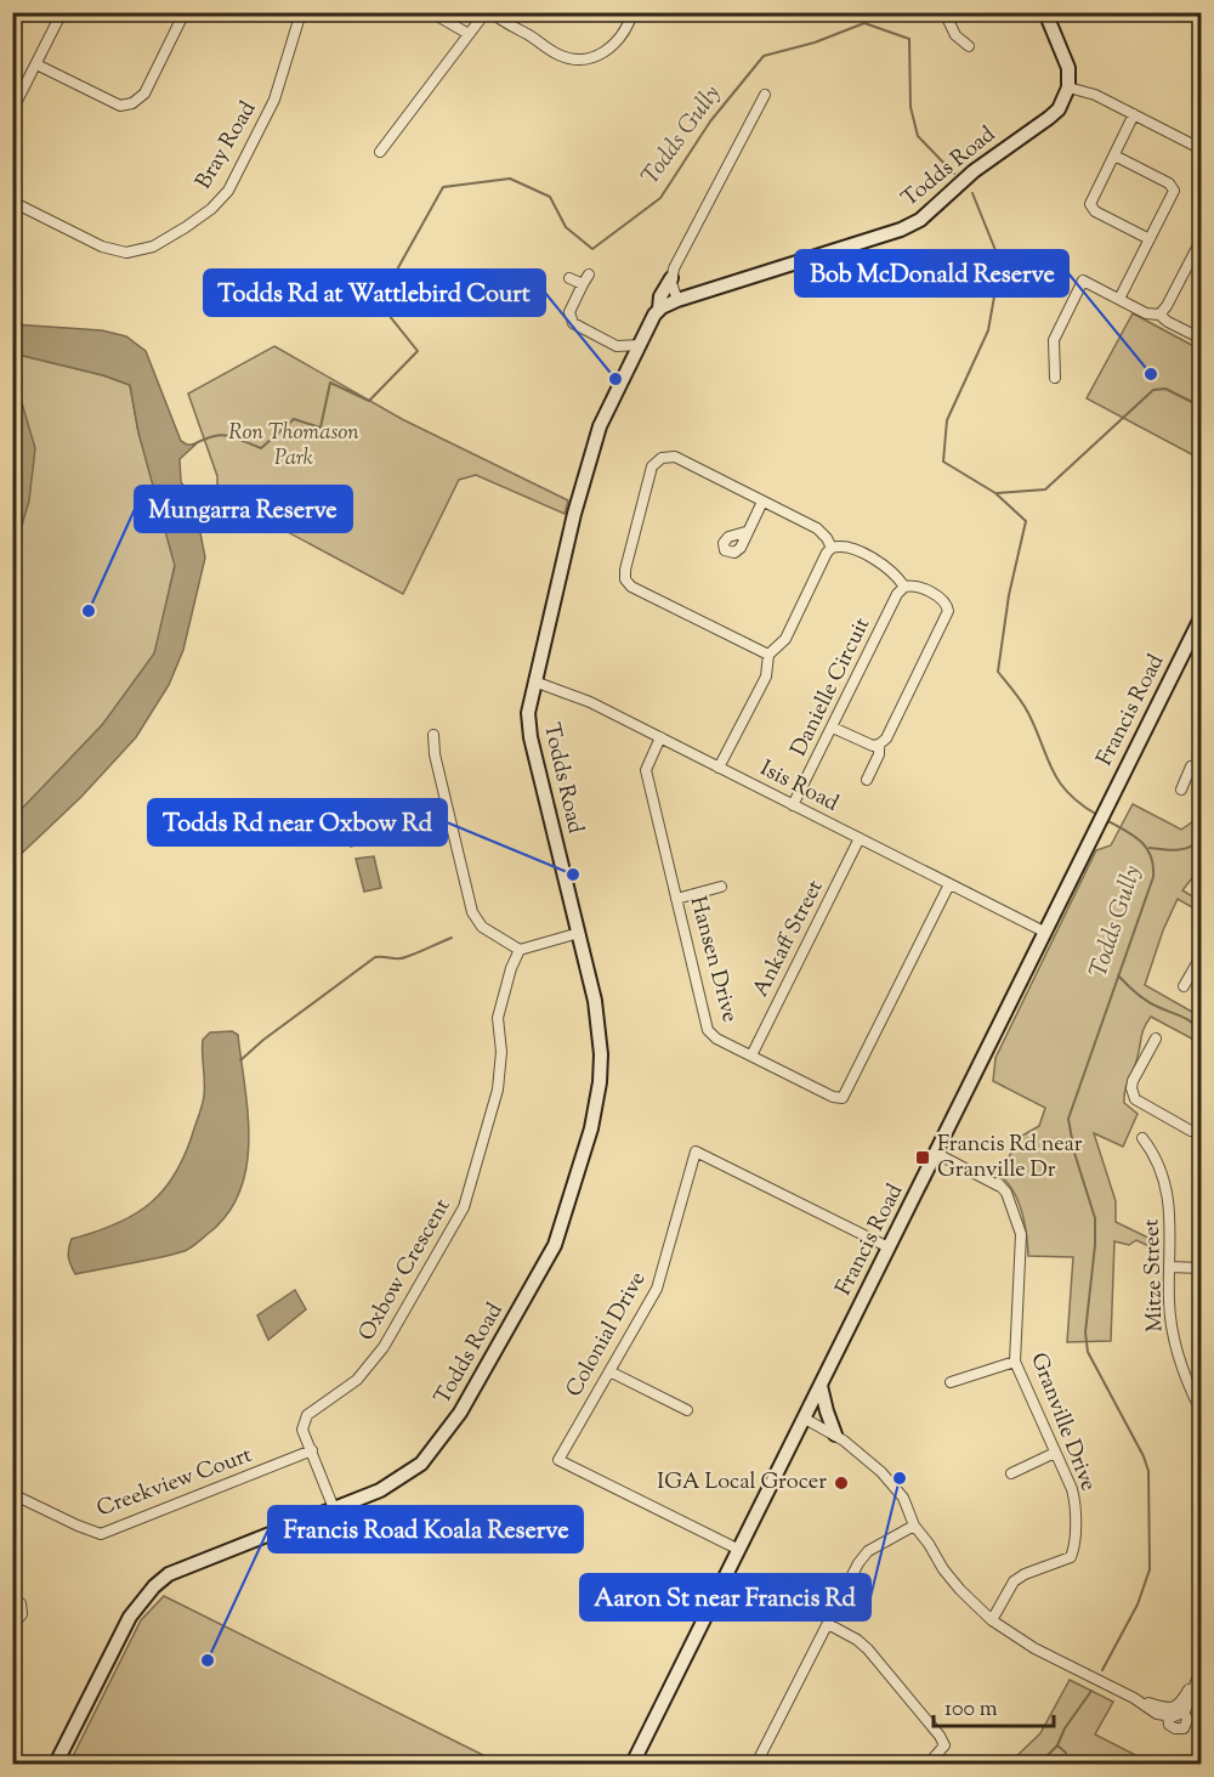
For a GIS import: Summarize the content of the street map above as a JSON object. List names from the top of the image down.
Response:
{
  "streets": {
    "street": [
      "Bray Road",
      "Todds Road",
      "Danielle Circuit",
      "Francis Road",
      "Isis Road",
      "Ankaff Street",
      "Hansen Drive",
      "Oxbow Crescent",
      "Mitze Street",
      "Colonial Drive",
      "Granville Drive",
      "Creekview Court"
    ]
  },
  "crossings": [
    ["Todds Road", "Isis Road"],
    ["Todds Road", "Oxbow Crescent"],
    ["Danielle Circuit", "Isis Road"],
    ["Francis Road", "Isis Road"],
    ["Francis Road", "Colonial Drive"],
    ["Francis Road", "Granville Drive"],
    ["Isis Road", "Ankaff Street"],
    ["Isis Road", "Hansen Drive"],
    ["Ankaff Street", "Hansen Drive"],
    ["Oxbow Crescent", "Creekview Court"]
  ],
  "water": ["Todds Gully"],
  "parks": ["Ron Thomason Park"],
  "places": {
    "other": [
      "Bob McDonald Reserve",
      "Todds Rd at Wattlebird Court",
      "Mungarra Reserve",
      "Todds Rd near Oxbow Rd",
      "Aaron St near Francis Rd",
      "IGA Local Grocer",
      "Francis Road Koala Reserve"
    ],
    "transit": ["Francis Rd near Granville Dr"]
  },
  "scale_bar": "100 m"
}
